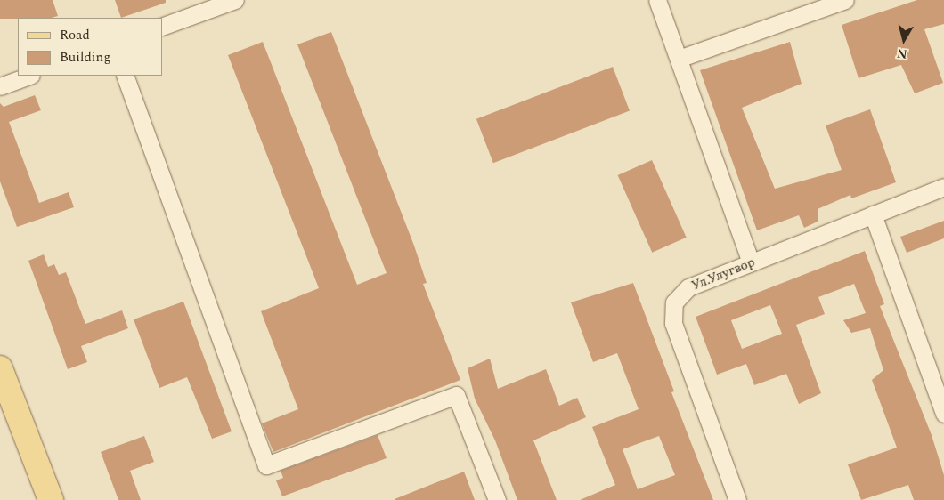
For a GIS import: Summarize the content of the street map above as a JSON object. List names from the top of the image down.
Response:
{
  "streets": {
    "street": ["Ул.Улугвор"]
  },
  "legend": ["Road", "Building"],
  "north": "bottom"
}
